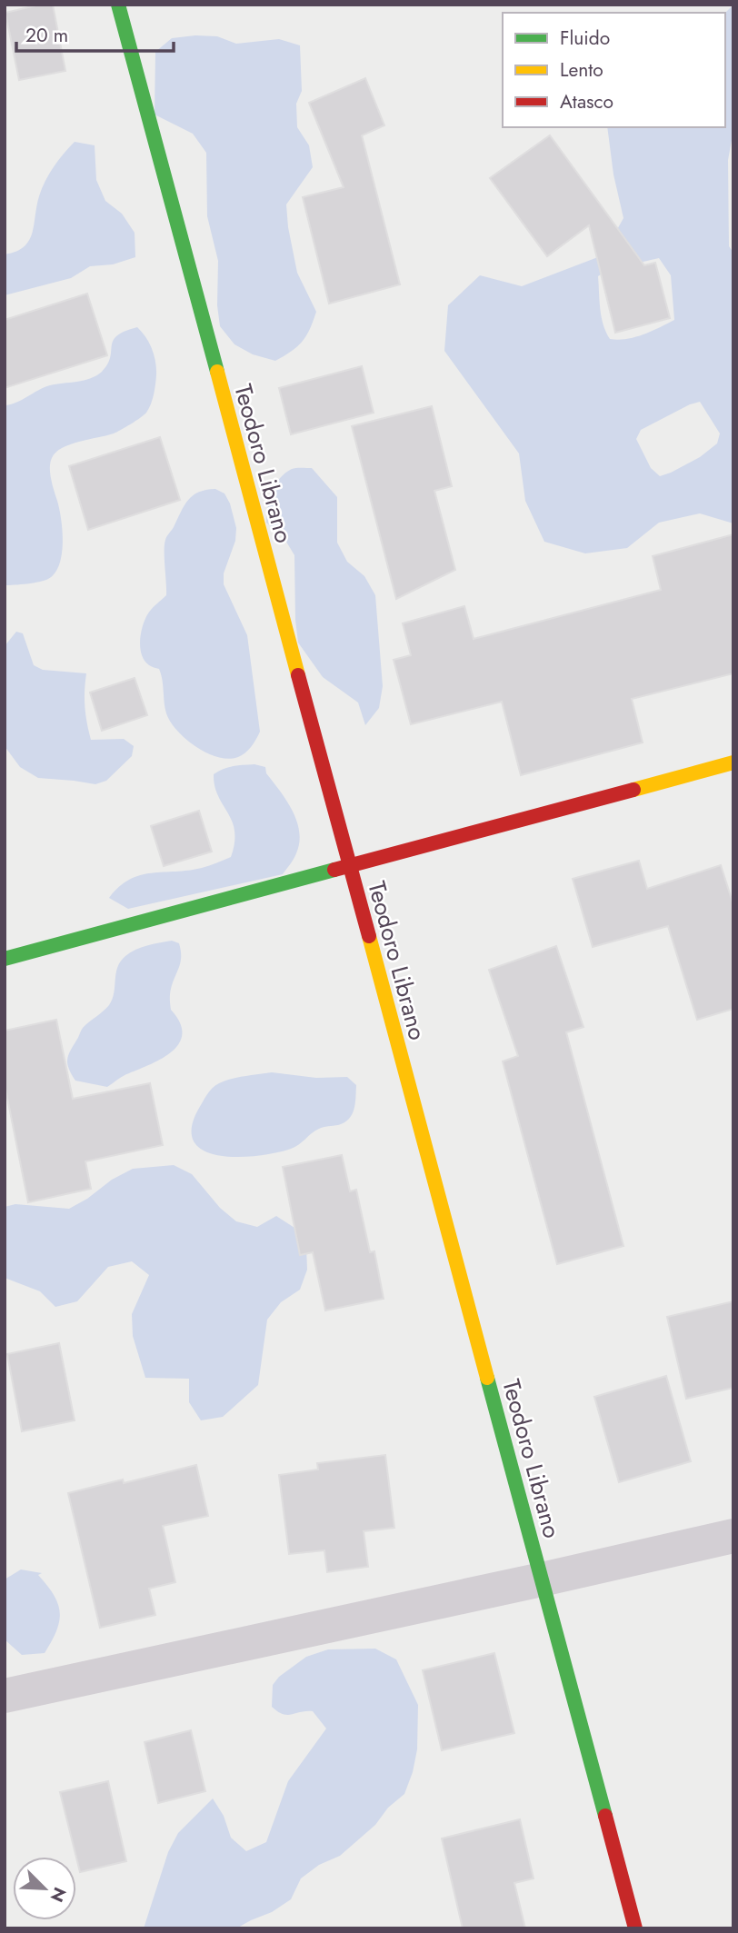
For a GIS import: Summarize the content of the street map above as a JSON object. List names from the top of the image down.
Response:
{
  "streets": {
    "main road": ["Teodoro Librano"]
  },
  "legend": ["Fluido", "Lento", "Atasco"],
  "scale_bar": "20 m",
  "north": "bottom right"
}
